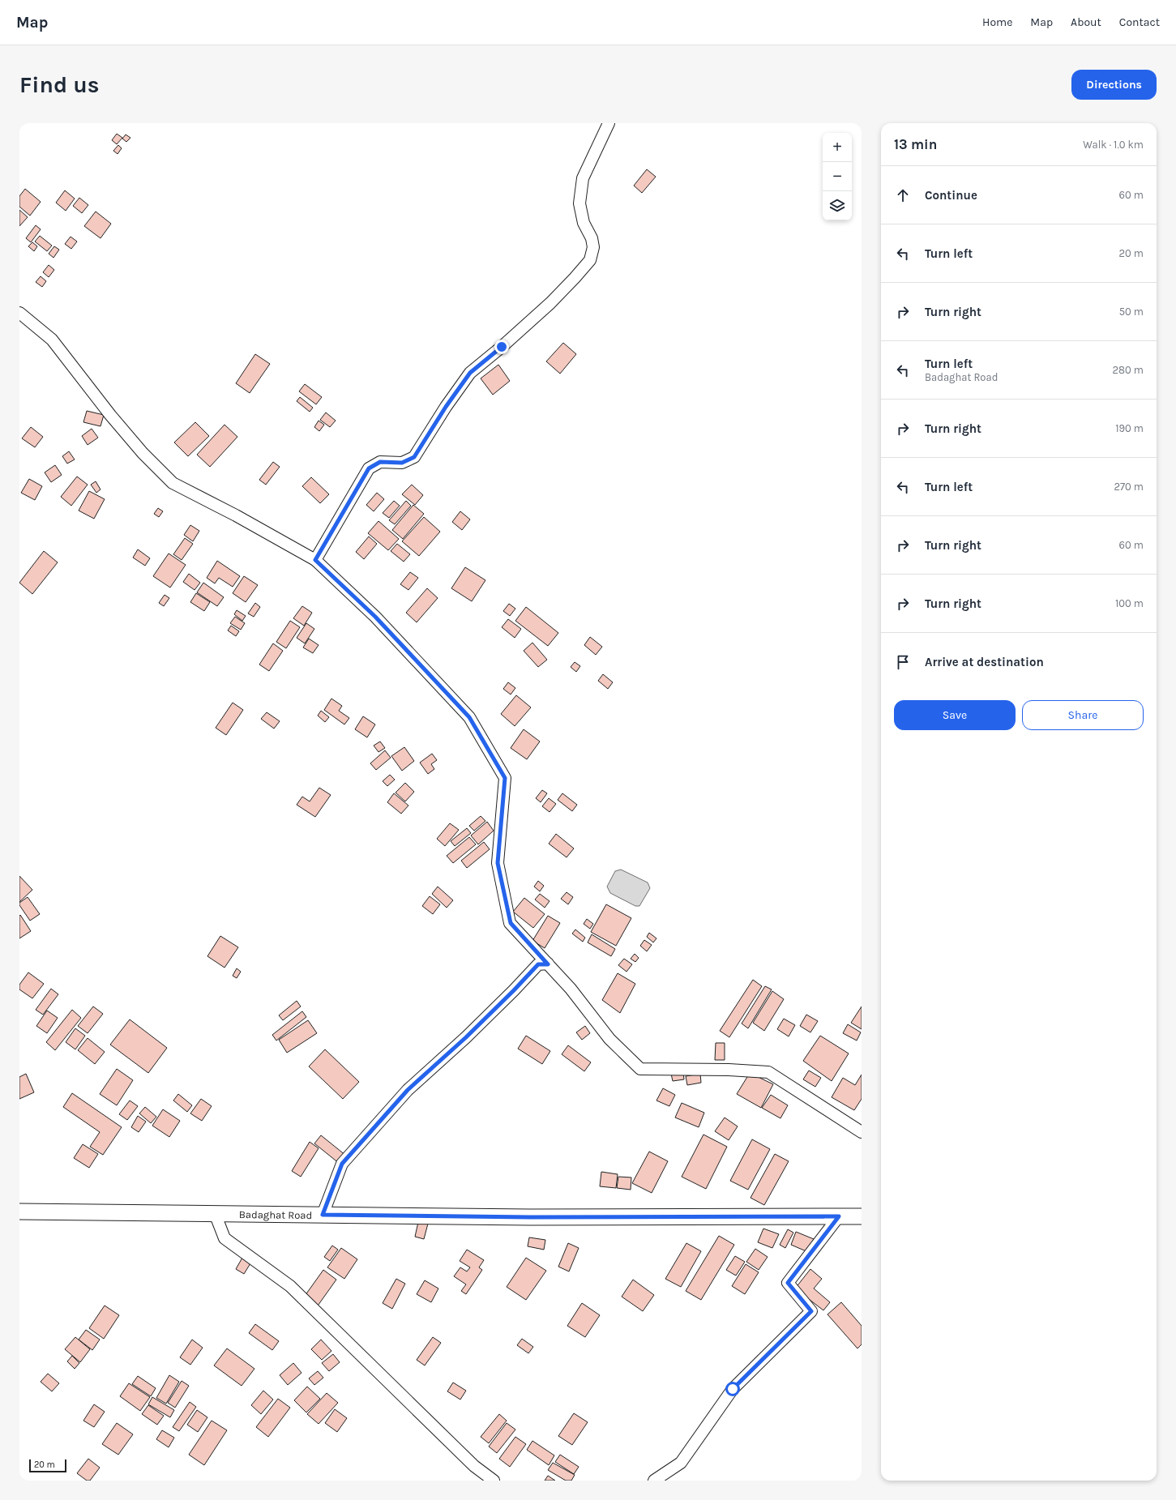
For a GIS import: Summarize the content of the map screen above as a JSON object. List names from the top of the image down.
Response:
{
  "streets": {
    "main road": ["Badaghat Road"]
  },
  "scale_bar": "20 m",
  "page": {
    "header": "Map",
    "nav": [
      "Home",
      "Map",
      "About",
      "Contact"
    ],
    "buttons": [
      "Directions",
      ["Save", "Share"]
    ],
    "title": "Find us",
    "heading": ["13 min", "Walk · 1.0 km"],
    "map_buttons": ["+", "−"],
    "list": [
      ["Continue", "60 m"],
      ["Turn left", "20 m"],
      ["Turn right", "50 m"],
      ["Turn left", "Badaghat Road", "280 m"],
      ["Turn right", "190 m"],
      ["Turn left", "270 m"],
      ["Turn right", "60 m"],
      ["Turn right", "100 m"],
      "Arrive at destination"
    ],
    "scale": "20 m"
  }
}
